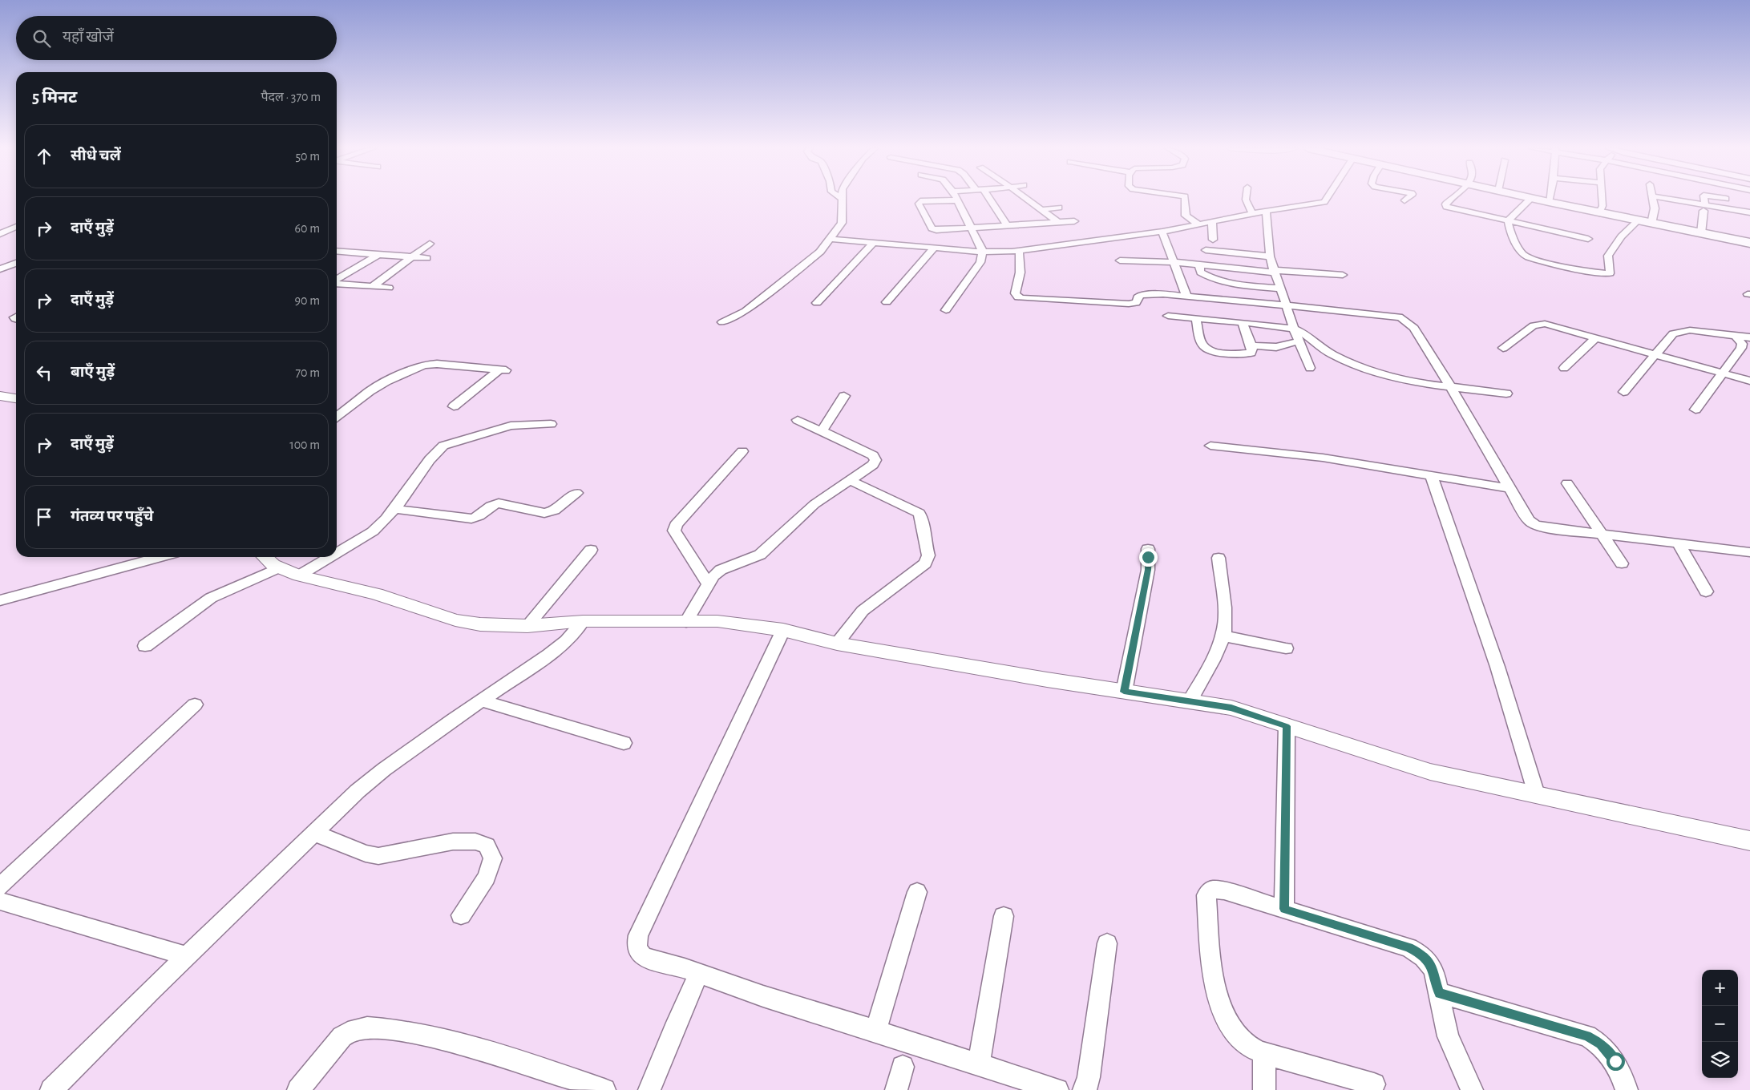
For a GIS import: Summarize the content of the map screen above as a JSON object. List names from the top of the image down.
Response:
{
  "page": {
    "search": "यहाँ खोजें",
    "heading": ["5 मिनट", "पैदल · 370 m"],
    "list": [
      ["सीधे चलें", "50 m"],
      ["दाएँ मुड़ें", "60 m"],
      ["दाएँ मुड़ें", "90 m"],
      ["बाएँ मुड़ें", "70 m"],
      ["दाएँ मुड़ें", "100 m"],
      "गंतव्य पर पहुँचे"
    ],
    "map_buttons": ["+", "−"]
  }
}
